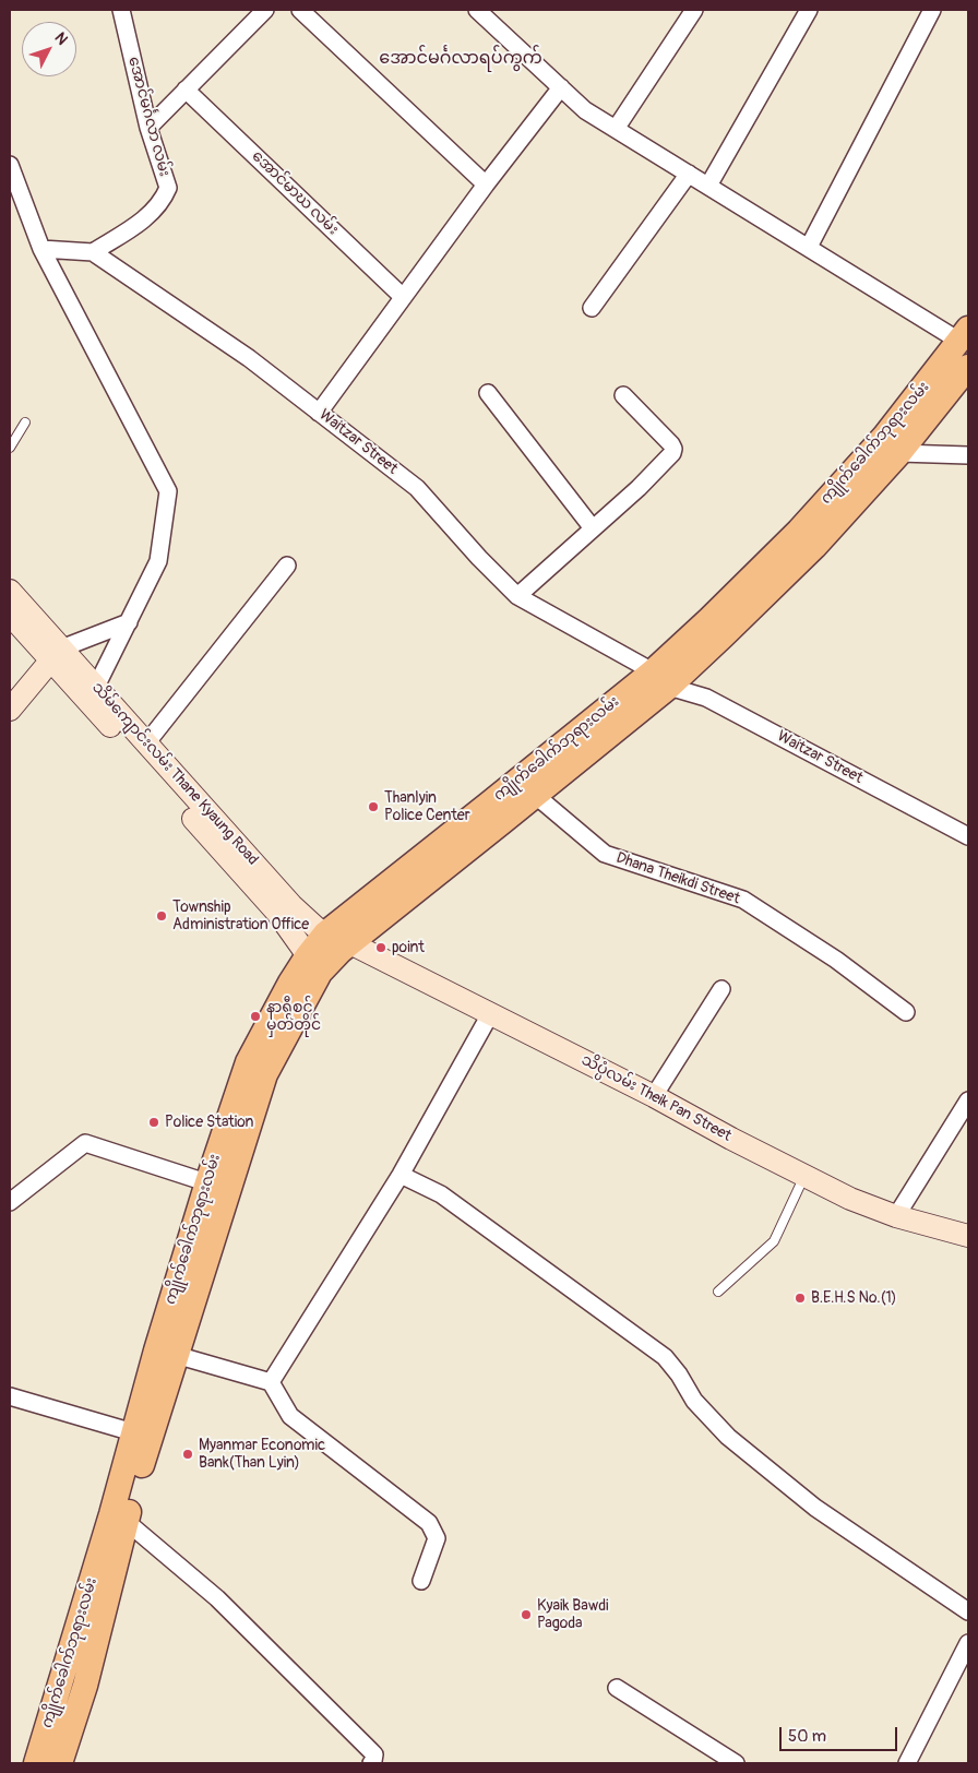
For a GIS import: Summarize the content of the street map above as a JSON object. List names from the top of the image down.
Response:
{
  "streets": {
    "main road": ["ကျိုက်ခေါက်ဘုရားလမ်း", "သိမ်ကျောင်းလမ်း Thane Kyaung Road", "သိပ္ပံလမ်း Theik Pan Street"],
    "street": [
      "အောင်မင်္ဂလာ လမ်း",
      "အောင်မာဃ လမ်း",
      "Waitzar Street",
      "Dhana Theikdi Street"
    ]
  },
  "crossings": [
    ["အောင်မင်္ဂလာ လမ်း", "Waitzar Street"],
    ["Waitzar Street", "ကျိုက်ခေါက်ဘုရားလမ်း"],
    ["ကျိုက်ခေါက်ဘုရားလမ်း", "သိမ်ကျောင်းလမ်း Thane Kyaung Road"],
    ["ကျိုက်ခေါက်ဘုရားလမ်း", "Dhana Theikdi Street"],
    ["ကျိုက်ခေါက်ဘုရားလမ်း", "သိပ္ပံလမ်း Theik Pan Street"],
    ["သိမ်ကျောင်းလမ်း Thane Kyaung Road", "သိပ္ပံလမ်း Theik Pan Street"]
  ],
  "districts": ["အောင်မင်္ဂလာရပ်ကွက်"],
  "places": [
    "Thanlyin Police Center",
    "Township Administration Office",
    "point",
    "နာရီစင် မှတ်တိုင်",
    "Police Station",
    "B.E.H.S No.(1)",
    "Myanmar Economic Bank(Than Lyin)",
    "Kyaik Bawdi Pagoda"
  ],
  "scale_bar": "50 m",
  "north": "top right"
}
